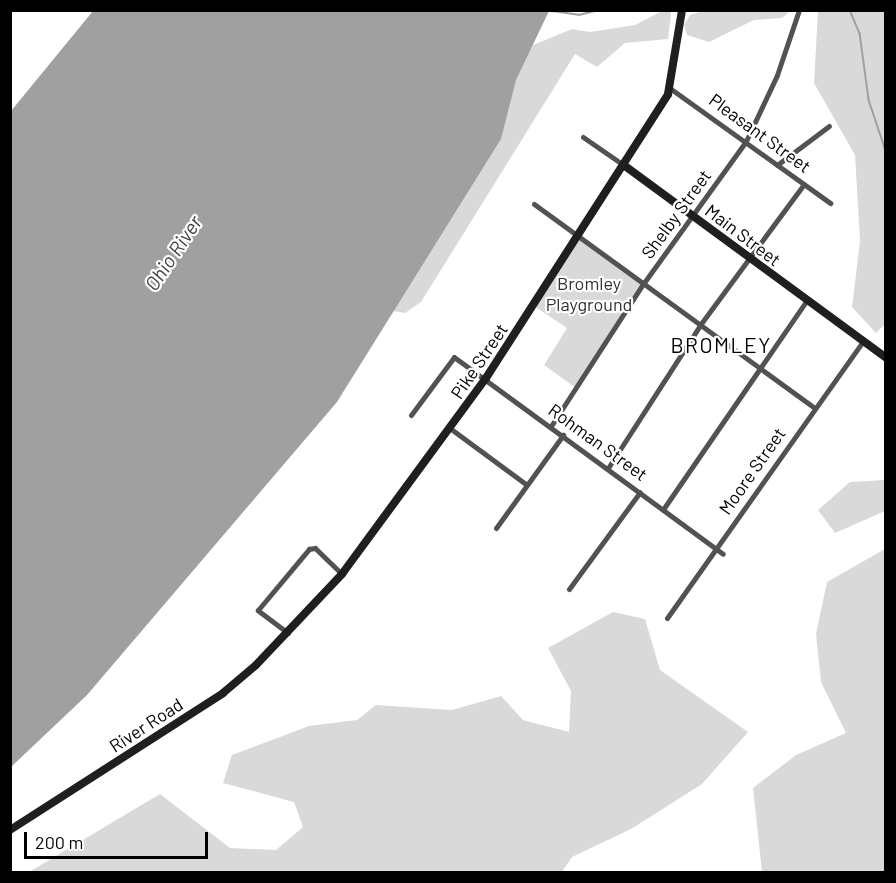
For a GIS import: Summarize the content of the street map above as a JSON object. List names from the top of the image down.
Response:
{
  "streets": {
    "main road": ["Main Street", "Pike Street", "River Road"],
    "street": [
      "Pleasant Street",
      "Shelby Street",
      "Rohman Street",
      "Moore Street"
    ]
  },
  "crossings": [
    ["Pleasant Street", "Shelby Street"],
    ["Pleasant Street", "Pike Street"],
    ["Shelby Street", "Main Street"],
    ["Shelby Street", "Rohman Street"],
    ["Main Street", "Pike Street"],
    ["Main Street", "Moore Street"],
    ["Pike Street", "Rohman Street"],
    ["Pike Street", "River Road"],
    ["Rohman Street", "Moore Street"]
  ],
  "districts": ["BROMLEY"],
  "water": ["Ohio River"],
  "parks": ["Bromley Playground"],
  "scale_bar": "200 m"
}
